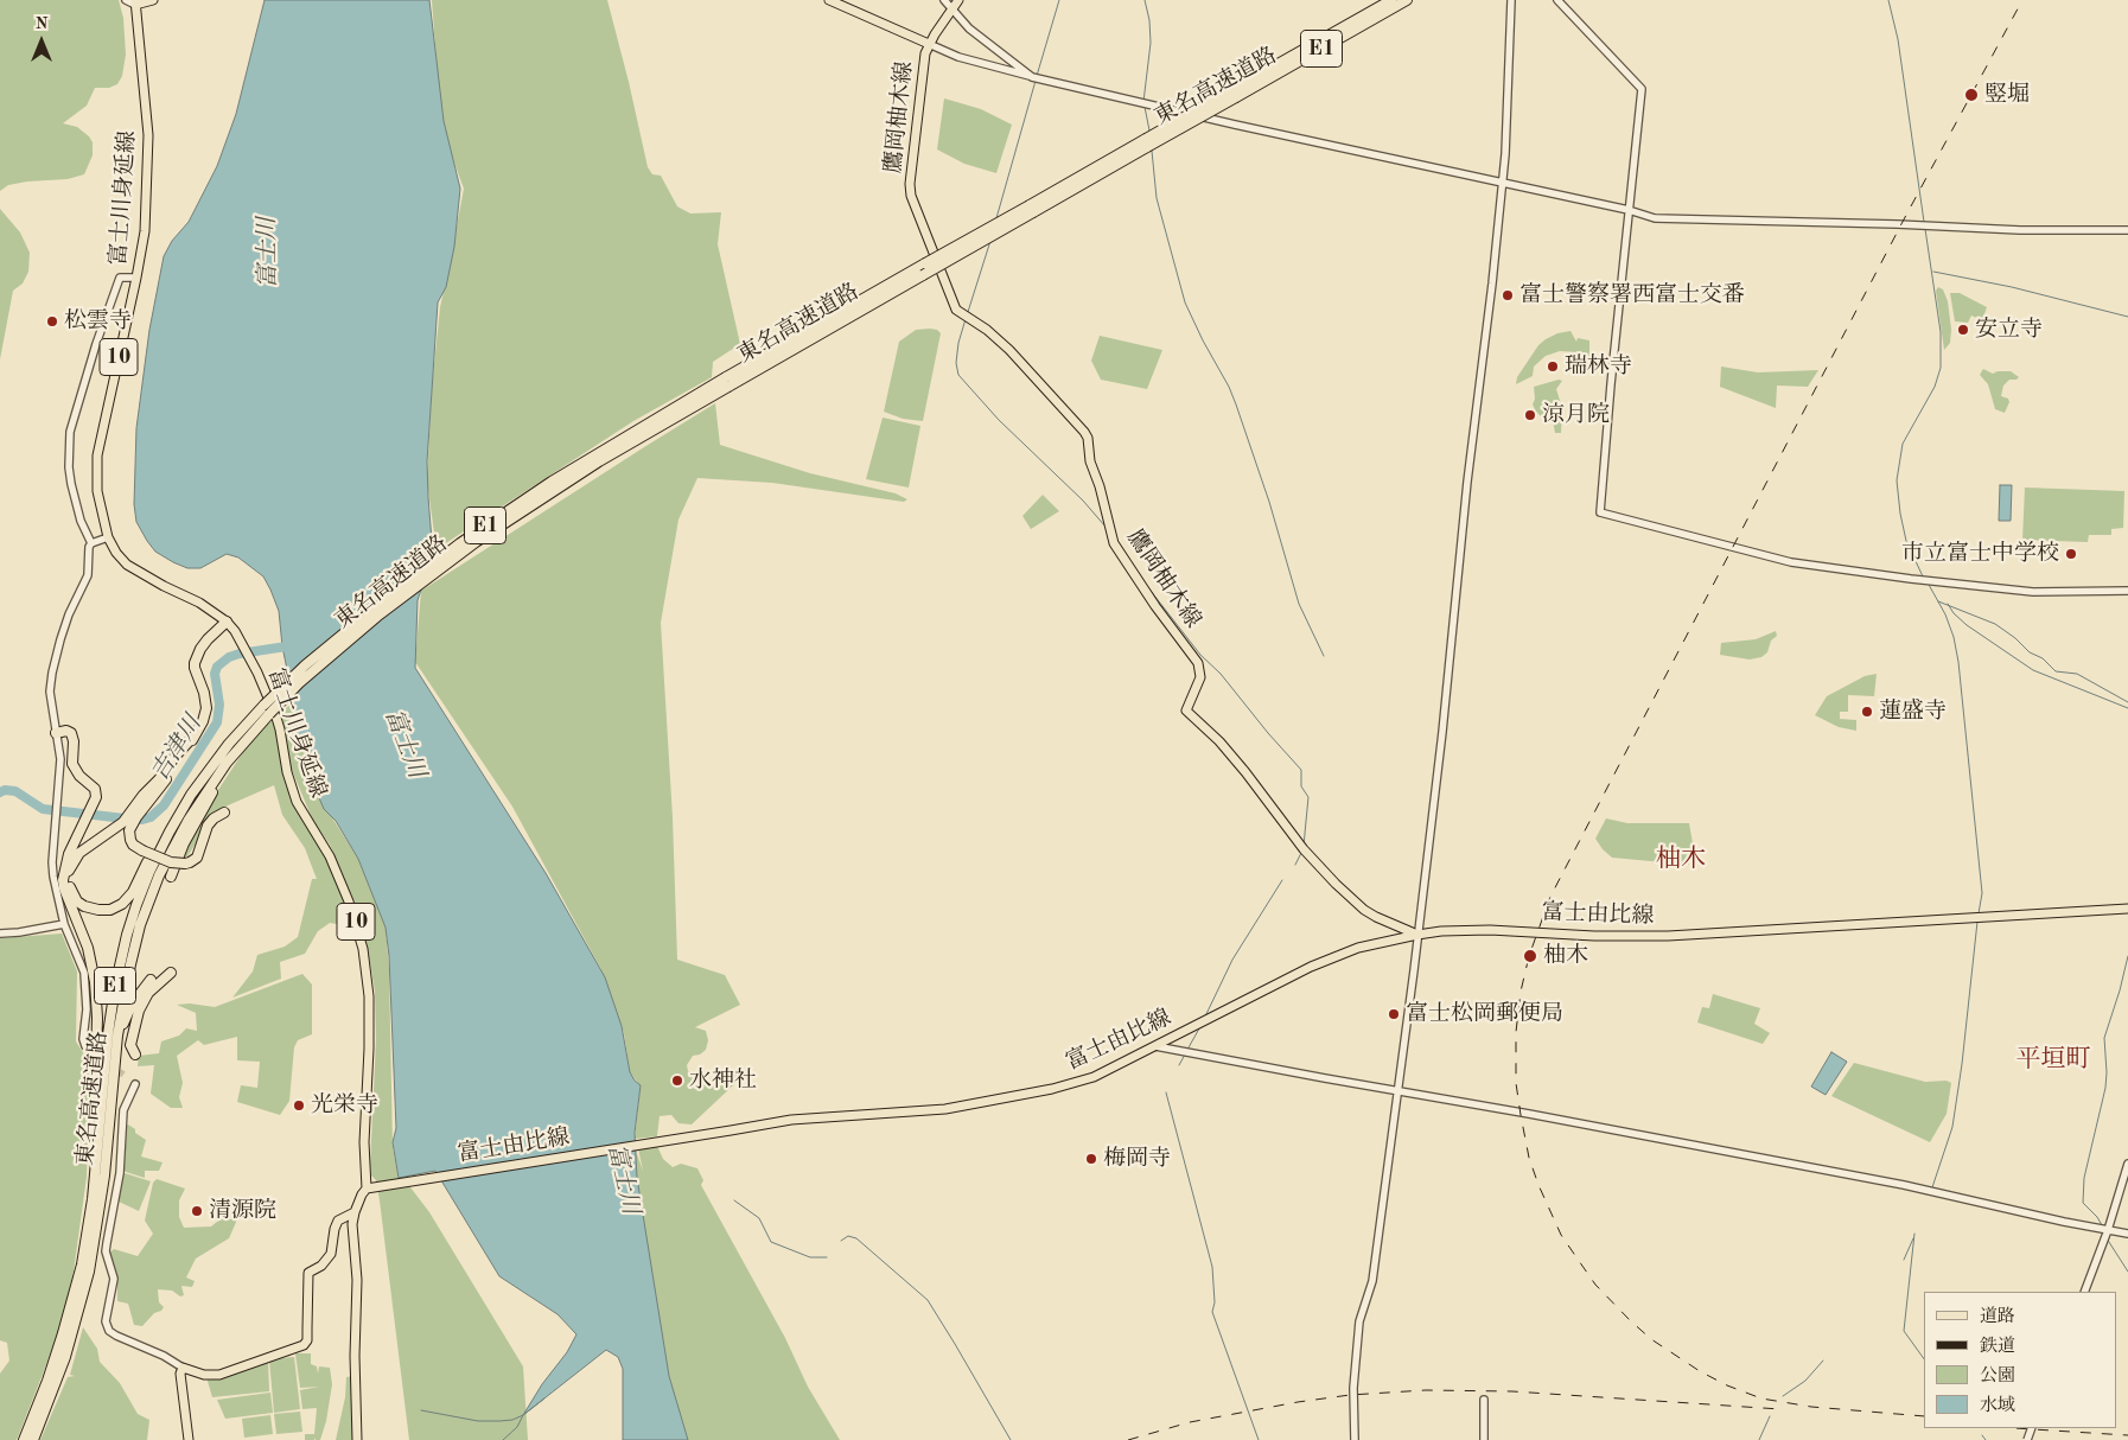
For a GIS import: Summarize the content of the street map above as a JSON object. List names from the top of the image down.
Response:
{
  "streets": {
    "highway": ["E1", "東名高速道路"],
    "main road": [
      "鷹岡柚木線",
      "富士川身延線",
      "10",
      "富士由比線"
    ]
  },
  "crossings": [
    ["鷹岡柚木線", "富士由比線"],
    ["富士川身延線", "富士由比線"]
  ],
  "districts": ["柚木", "平垣町"],
  "water": ["富士川", "吉津川"],
  "places": [
    "竪堀",
    "富士警察署西富士交番",
    "松雲寺",
    "安立寺",
    "瑞林寺",
    "涼月院",
    "市立富士中学校",
    "蓮盛寺",
    "柚木",
    "富士松岡郵便局",
    "水神社",
    "光栄寺",
    "梅岡寺",
    "清源院"
  ],
  "legend": [
    "道路",
    "鉄道",
    "公園",
    "水域"
  ],
  "north": "top"
}
